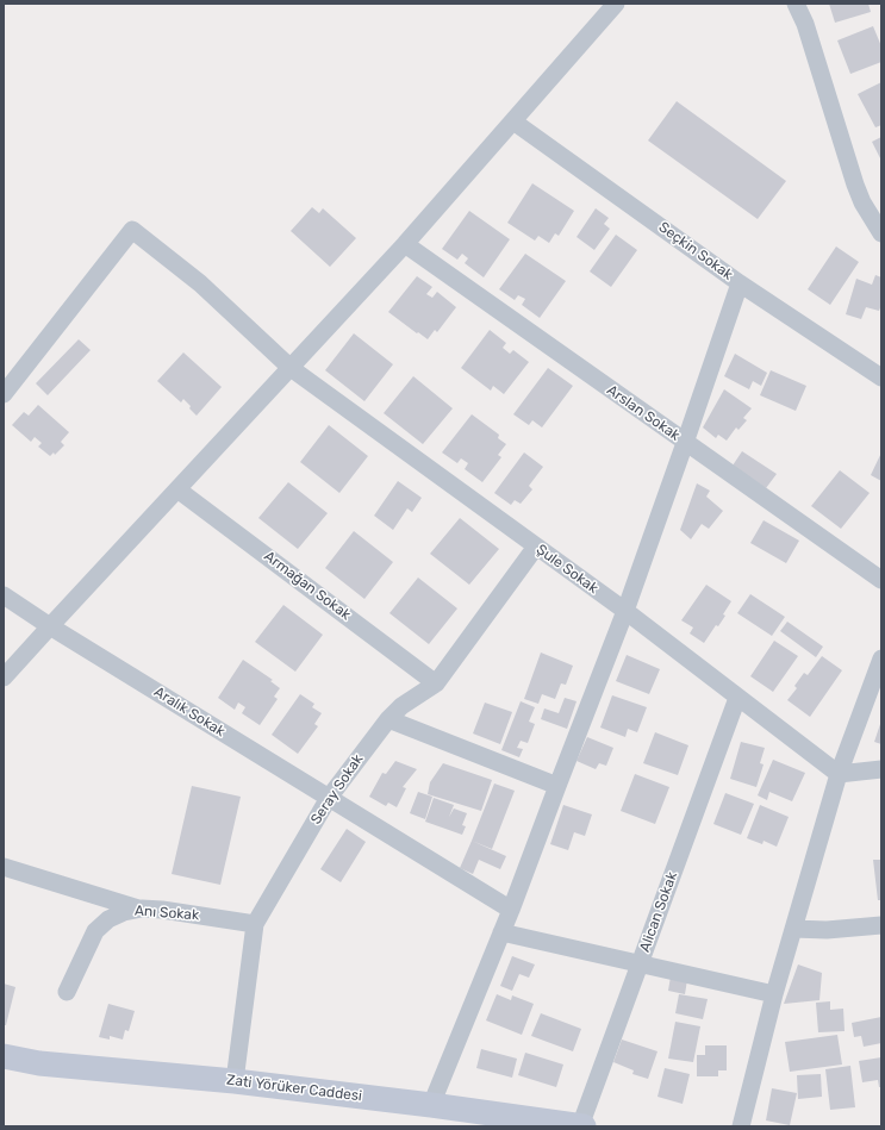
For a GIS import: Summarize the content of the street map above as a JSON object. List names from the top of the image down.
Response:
{
  "streets": {
    "main road": ["Zati Yörüker Caddesi"],
    "street": [
      "Seçkin Sokak",
      "Arslan Sokak",
      "Şule Sokak",
      "Armağan Sokak",
      "Aralık Sokak",
      "Seray Sokak",
      "Alican Sokak",
      "Anı Sokak"
    ]
  },
  "crossings": [
    ["Şule Sokak", "Seray Sokak"],
    ["Şule Sokak", "Alican Sokak"],
    ["Armağan Sokak", "Seray Sokak"],
    ["Aralık Sokak", "Seray Sokak"],
    ["Seray Sokak", "Anı Sokak"],
    ["Seray Sokak", "Zati Yörüker Caddesi"],
    ["Alican Sokak", "Zati Yörüker Caddesi"]
  ]
}
